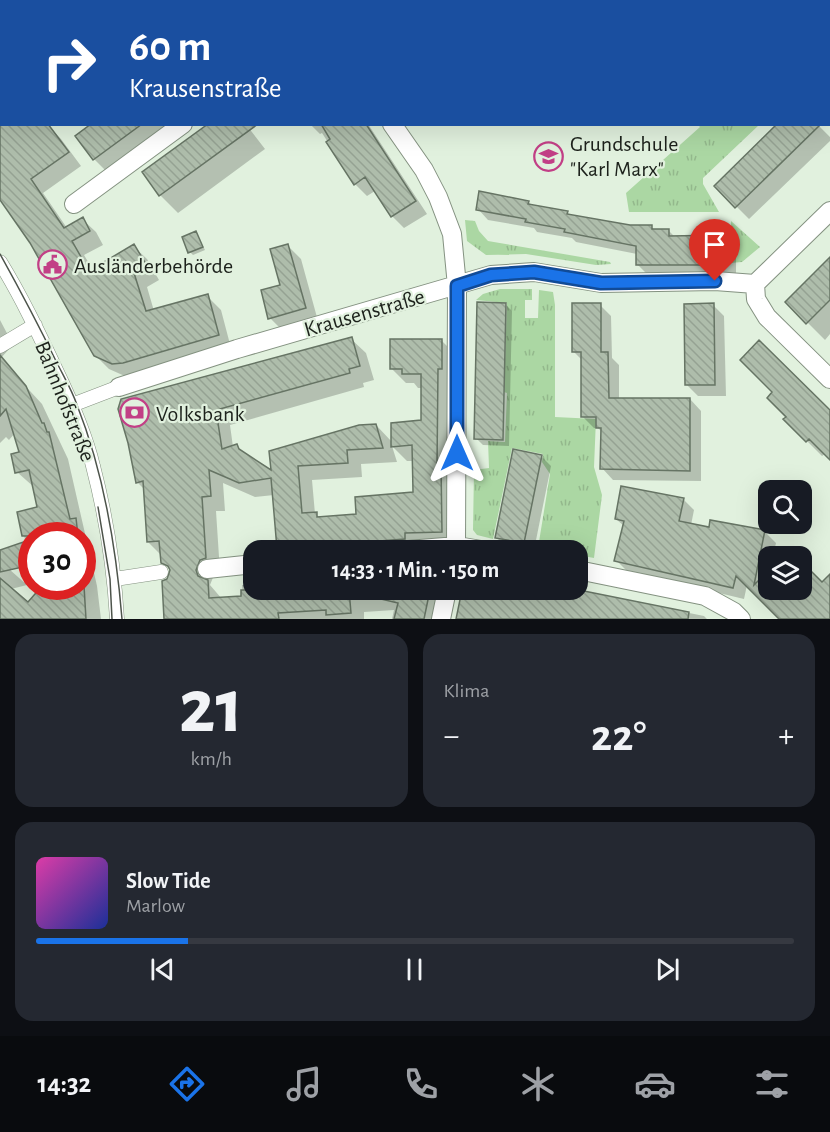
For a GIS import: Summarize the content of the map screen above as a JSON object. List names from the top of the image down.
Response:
{
  "streets": {
    "street": ["Krausenstraße", "Bahnhofstraße"]
  },
  "crossings": [
    ["Krausenstraße", "Bahnhofstraße"]
  ],
  "places": {
    "school or university": ["Grundschule \"Karl Marx\""],
    "public building": ["Ausländerbehörde"],
    "bank": ["Volksbank"]
  },
  "page": {
    "turn": ["60 m", "Krausenstraße"],
    "limit": "30",
    "trip": "14:33 · 1 Min. · 150 m",
    "tile": [
      ["21", "km/h"],
      "Klima"
    ],
    "heat": ["−", "22°", "+"],
    "song": ["Slow Tide", "Marlow"],
    "tabs": "14:32"
  }
}
